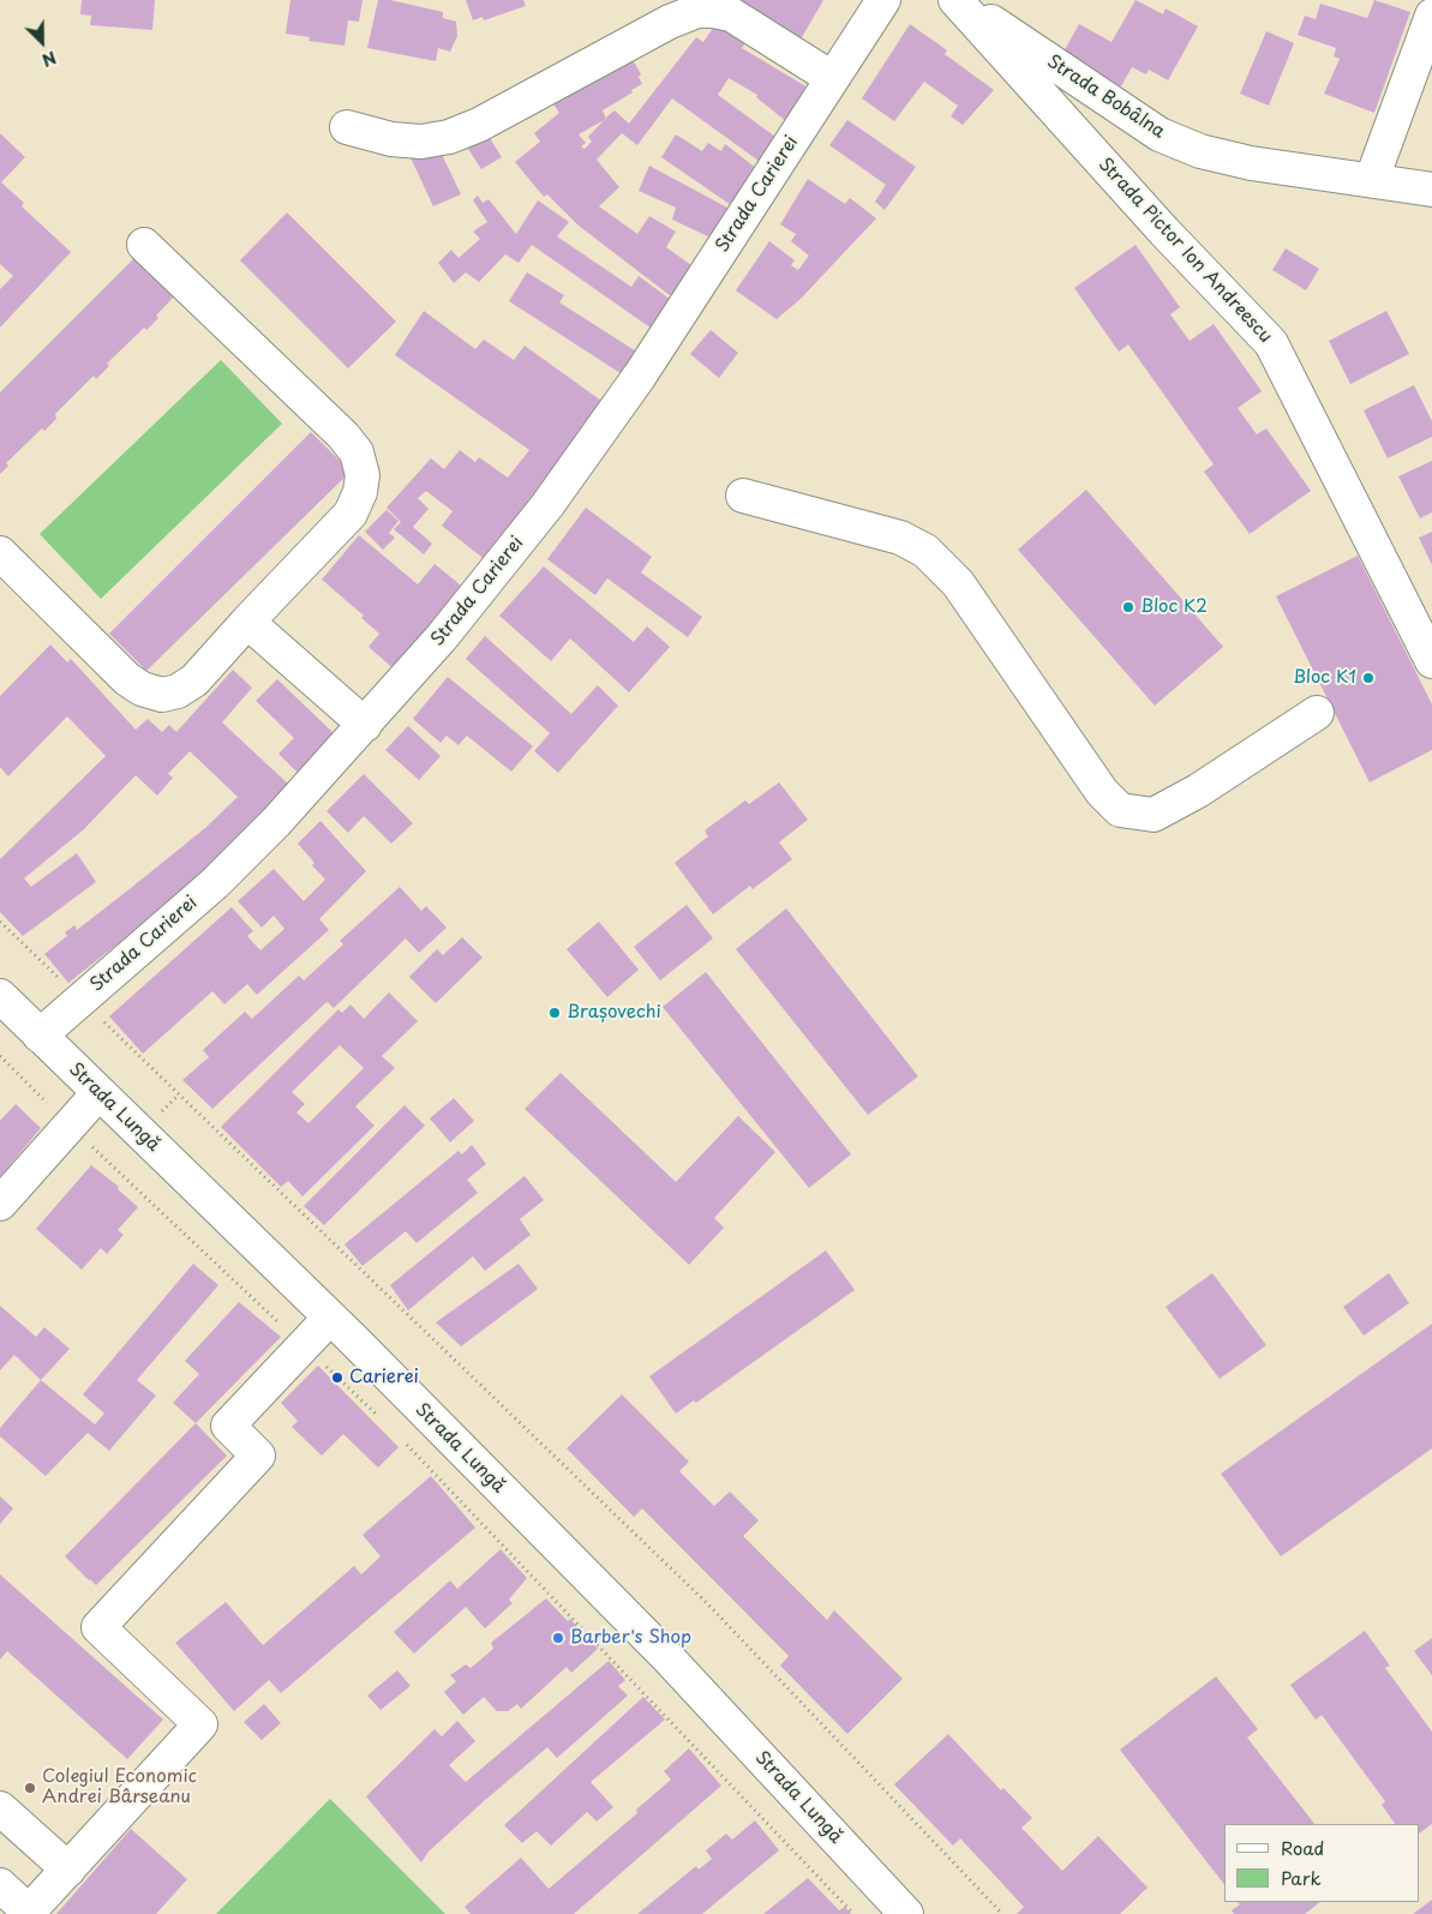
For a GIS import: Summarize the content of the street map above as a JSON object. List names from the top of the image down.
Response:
{
  "streets": {
    "street": [
      "Strada Bobâlna",
      "Strada Carierei",
      "Strada Pictor Ion Andreescu",
      "Strada Lungă"
    ]
  },
  "crossings": [
    ["Strada Bobâlna", "Strada Pictor Ion Andreescu"],
    ["Strada Carierei", "Strada Lungă"]
  ],
  "places": [
    "Bloc K2",
    "Bloc K1",
    "Brașovechi",
    "Carierei",
    "Barber's Shop",
    "Colegiul Economic Andrei Bârseanu"
  ],
  "legend": ["Road", "Park"],
  "north": "bottom right"
}
